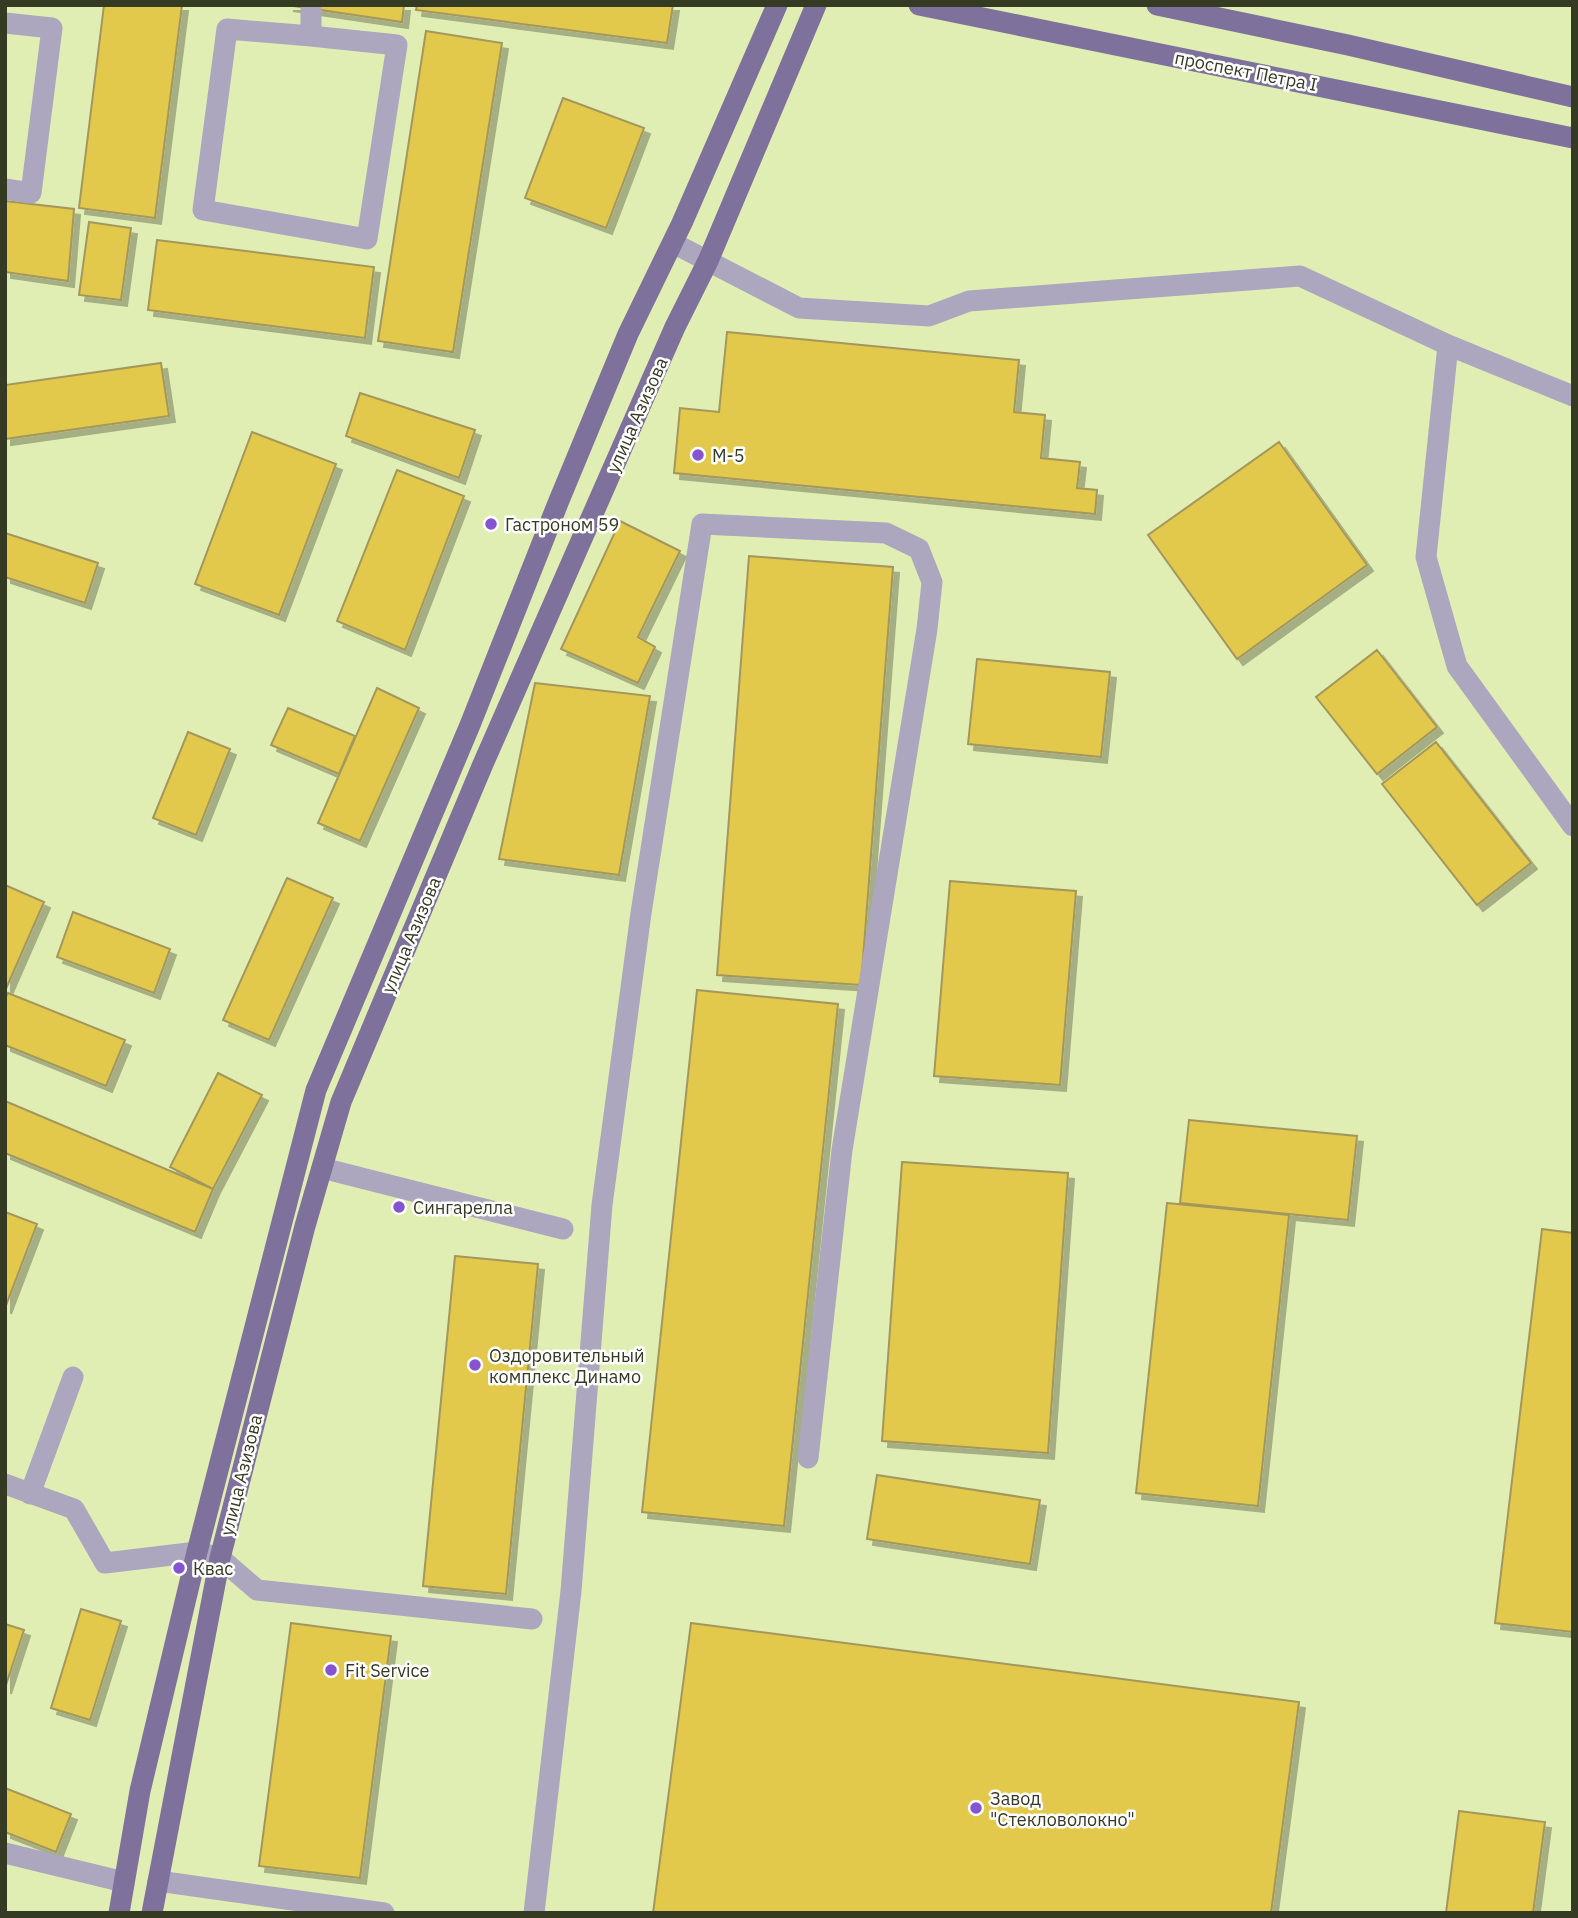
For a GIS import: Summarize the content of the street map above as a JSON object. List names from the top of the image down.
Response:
{
  "streets": {
    "main road": ["проспект Петра I", "улица Азизова"]
  },
  "places": [
    "М-5",
    "Гастроном 59",
    "Сингарелла",
    "Оздоровительный комплекс Динамо",
    "Квас",
    "Fit Service",
    "Завод \"Стекловолокно\""
  ]
}
